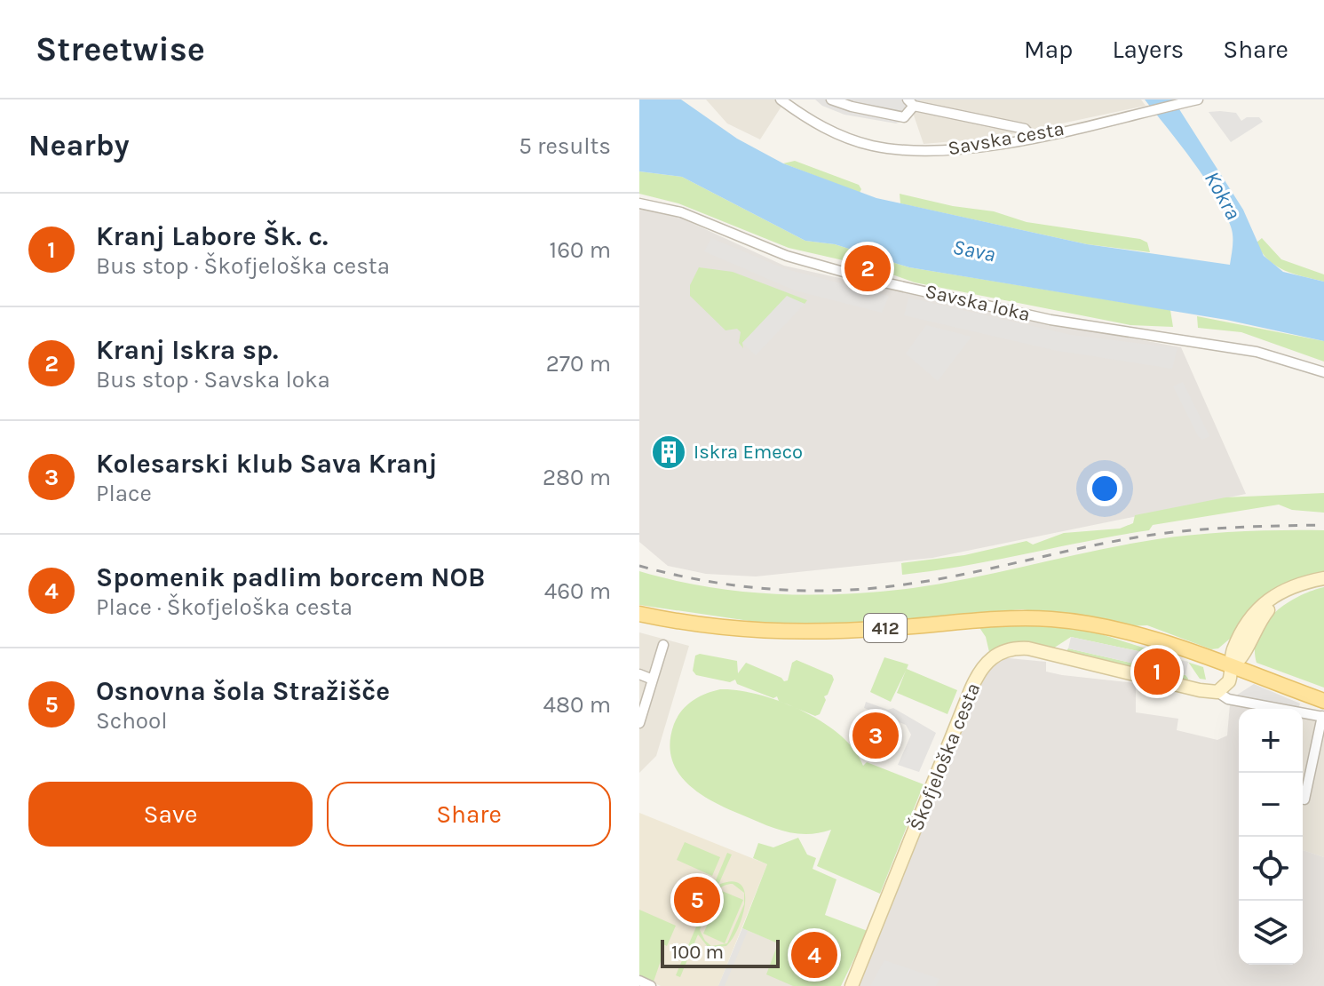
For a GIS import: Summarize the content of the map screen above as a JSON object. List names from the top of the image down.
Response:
{
  "streets": {
    "main road": ["412"],
    "street": ["Savska cesta", "Savska loka", "Škofjeloška cesta"]
  },
  "water": ["Kokra", "Sava"],
  "places": {
    "building": ["Iskra Emeco"]
  },
  "scale_bar": "100 m",
  "page": {
    "header": "Streetwise",
    "nav": ["Map", "Layers", "Share"],
    "heading": ["Nearby", "5 results"],
    "list": [
      {
        "mark": "1",
        "name": "Kranj Labore Šk. c.",
        "note": "Bus stop · Škofjeloška cesta",
        "value": "160 m"
      },
      {
        "mark": "2",
        "name": "Kranj Iskra sp.",
        "note": "Bus stop · Savska loka",
        "value": "270 m"
      },
      {
        "mark": "3",
        "name": "Kolesarski klub Sava Kranj",
        "note": "Place",
        "value": "280 m"
      },
      {
        "mark": "4",
        "name": "Spomenik padlim borcem NOB",
        "note": "Place · Škofjeloška cesta",
        "value": "460 m"
      },
      {
        "mark": "5",
        "name": "Osnovna šola Stražišče",
        "note": "School",
        "value": "480 m"
      }
    ],
    "pins": [
      "2",
      "1",
      "3",
      "5",
      "4"
    ],
    "map_buttons": ["+", "−"],
    "buttons": ["Save", "Share"],
    "scale": "100 m"
  }
}
